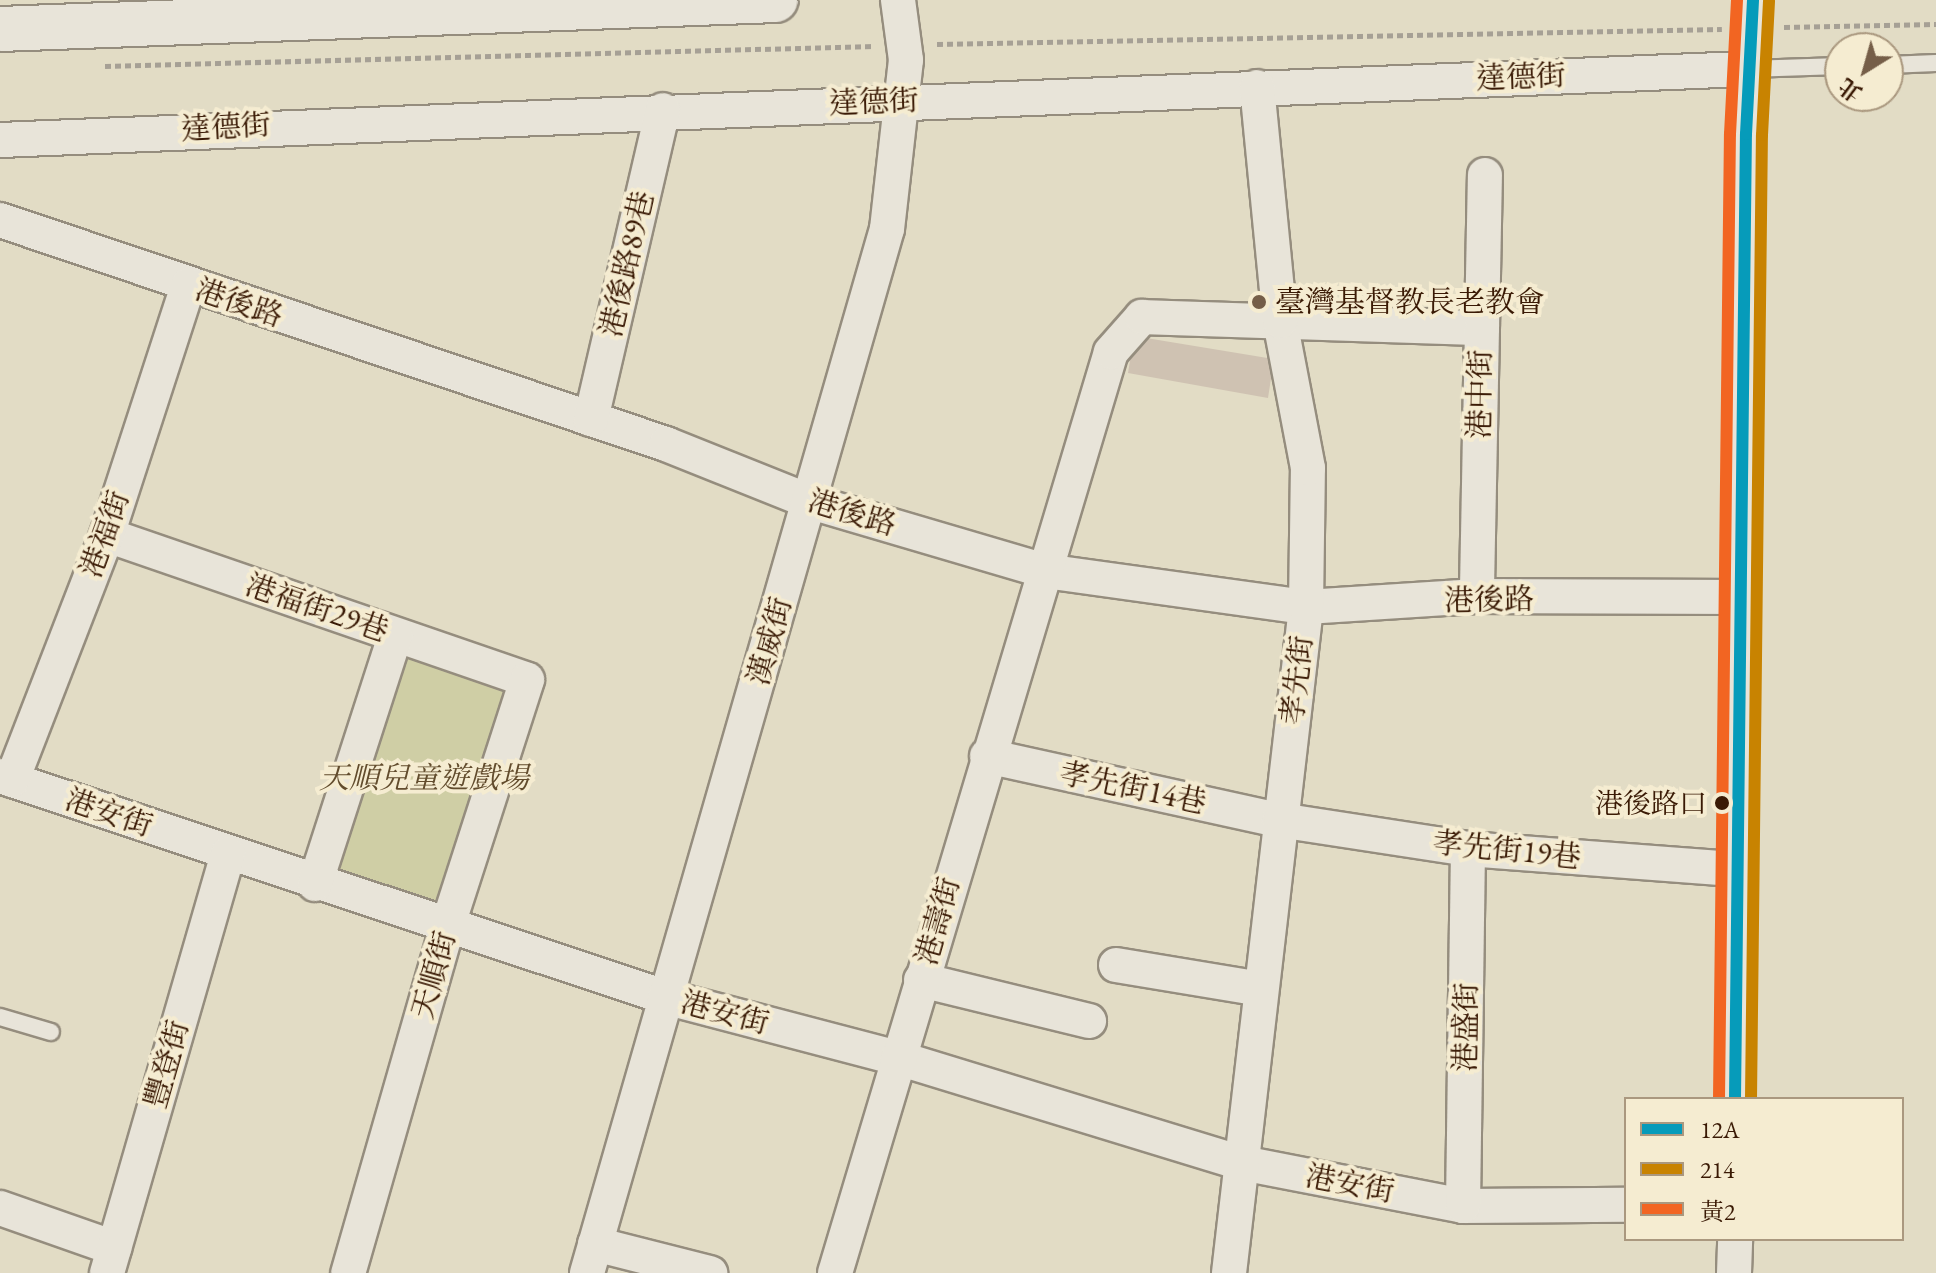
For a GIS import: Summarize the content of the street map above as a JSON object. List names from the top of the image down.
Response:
{
  "streets": {
    "street": [
      "達德街",
      "港後路89巷",
      "港後路",
      "港中街",
      "港福街",
      "港福街29巷",
      "漢威街",
      "孝先街",
      "孝先街14巷",
      "港安街",
      "孝先街19巷",
      "港壽街",
      "天順街",
      "港盛街",
      "豐登街"
    ]
  },
  "crossings": [
    ["達德街", "港後路89巷"],
    ["達德街", "漢威街"],
    ["達德街", "孝先街"],
    ["港後路89巷", "港後路"],
    ["港後路", "港中街"],
    ["港後路", "港福街"],
    ["港後路", "漢威街"],
    ["港後路", "孝先街"],
    ["港後路", "港壽街"],
    ["港中街", "孝先街"],
    ["港中街", "港壽街"],
    ["港福街", "港福街29巷"],
    ["港福街", "港安街"],
    ["港福街29巷", "天順街"],
    ["漢威街", "港安街"],
    ["孝先街", "孝先街14巷"],
    ["孝先街", "港安街"],
    ["孝先街", "孝先街19巷"],
    ["孝先街14巷", "孝先街19巷"],
    ["孝先街14巷", "港壽街"],
    ["港安街", "港壽街"],
    ["港安街", "天順街"],
    ["港安街", "港盛街"],
    ["港安街", "豐登街"],
    ["孝先街19巷", "港盛街"]
  ],
  "parks": ["天順兒童遊戲場"],
  "places": ["臺灣基督教長老教會", "港後路口"],
  "lines": ["transit line 12A", "transit line 黃2", "transit line 214"],
  "legend": ["12A", "214", "黃2"],
  "north": "bottom left"
}
